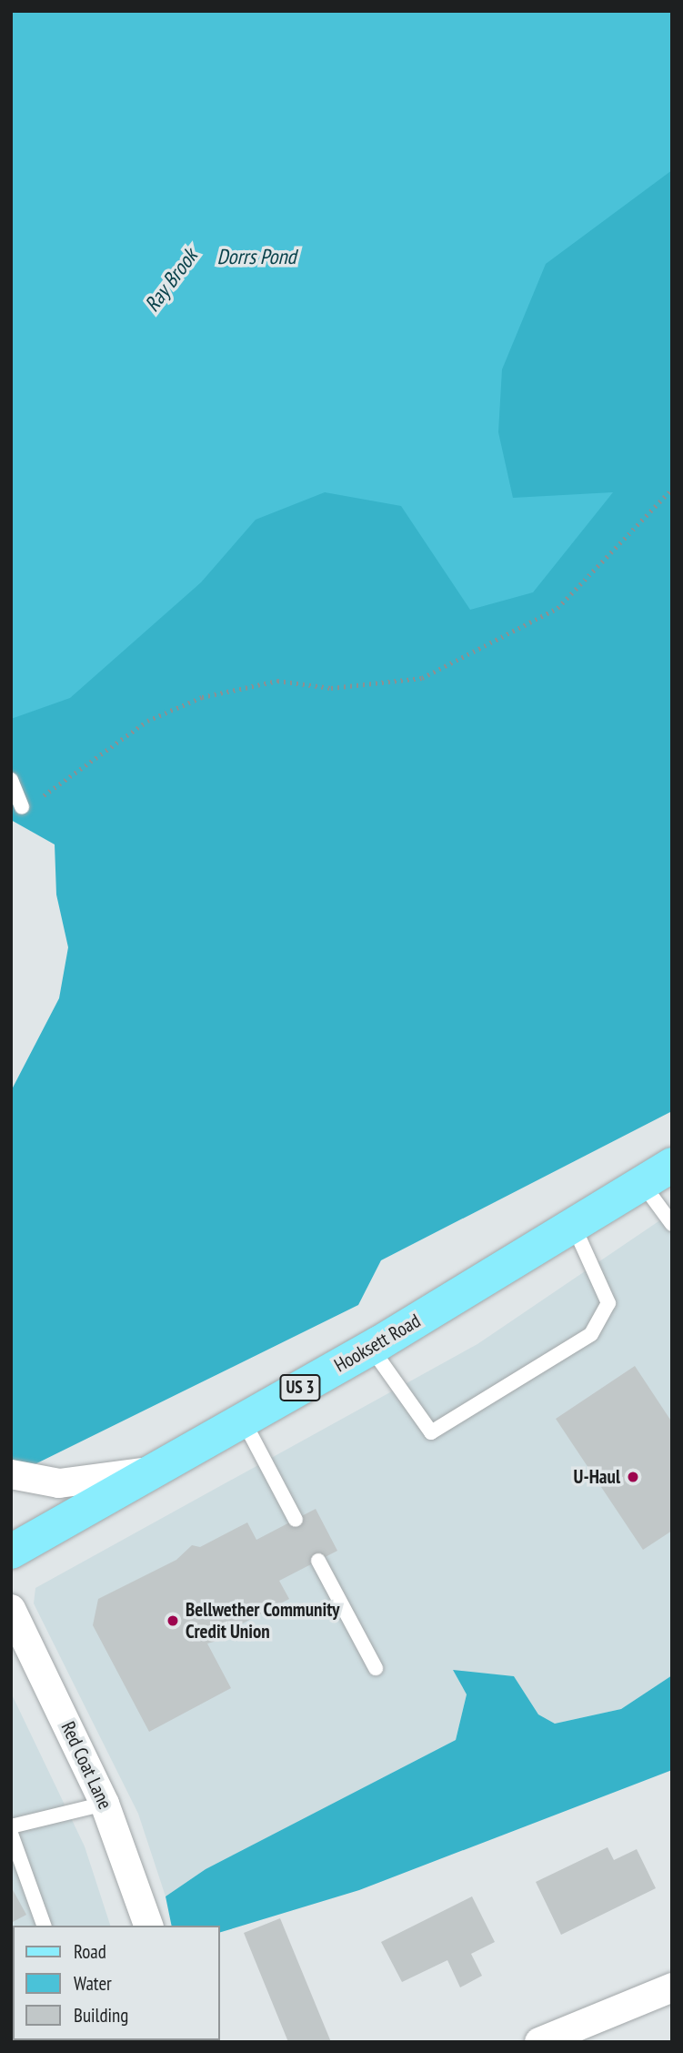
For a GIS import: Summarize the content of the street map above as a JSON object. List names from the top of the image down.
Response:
{
  "streets": {
    "main road": ["Hooksett Road", "US 3"],
    "street": ["Red Coat Lane"]
  },
  "water": ["Dorrs Pond", "Ray Brook"],
  "places": ["U-Haul", "Bellwether Community Credit Union"],
  "legend": ["Road", "Water", "Building"]
}
